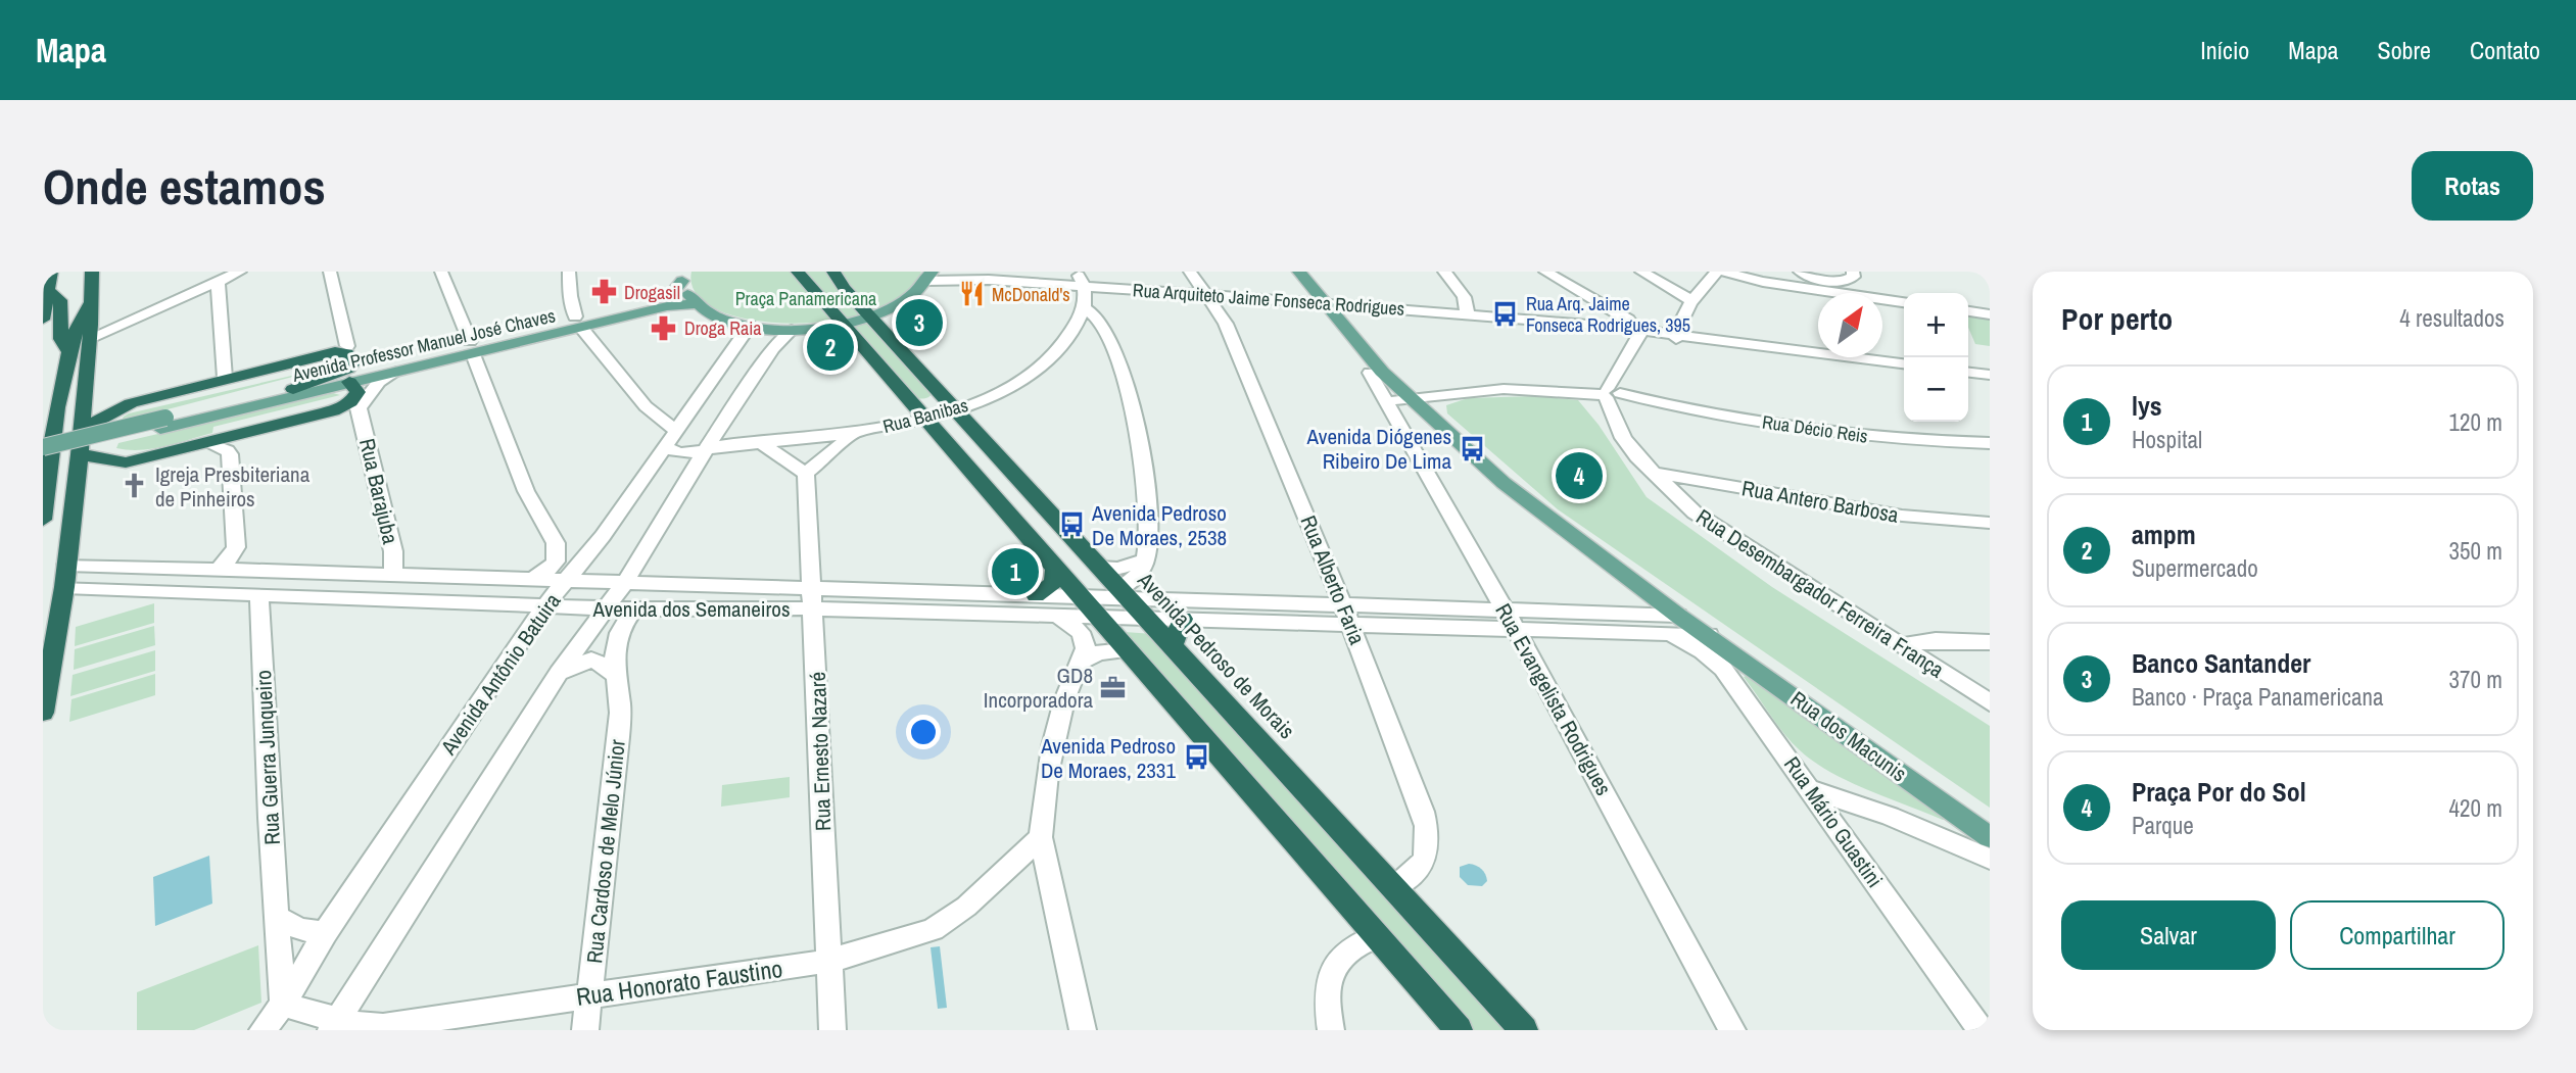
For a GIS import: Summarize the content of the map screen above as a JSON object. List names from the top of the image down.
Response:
{
  "streets": {
    "highway": ["Avenida Pedroso de Morais"],
    "main road": ["Avenida Professor Manuel José Chaves", "Rua dos Macunis"],
    "street": [
      "Rua Arquiteto Jaime Fonseca Rodrigues",
      "Rua Banibas",
      "Rua Décio Reis",
      "Rua Barajuba",
      "Rua Antero Barbosa",
      "Rua Alberto Faria",
      "Rua Desembargador Ferreira França",
      "Avenida dos Semaneiros",
      "Avenida Antônio Batuira",
      "Rua Evangelista Rodrigues",
      "Rua Ernesto Nazaré",
      "Rua Guerra Junqueiro",
      "Rua Mário Guastini",
      "Rua Cardoso de Melo Júnior",
      "Rua Honorato Faustino"
    ]
  },
  "crossings": [
    ["Rua Arquiteto Jaime Fonseca Rodrigues", "Rua Banibas"],
    ["Rua Arquiteto Jaime Fonseca Rodrigues", "Rua Alberto Faria"],
    ["Avenida Professor Manuel José Chaves", "Rua Barajuba"],
    ["Rua Banibas", "Avenida Pedroso de Morais"],
    ["Rua Banibas", "Avenida Antônio Batuira"],
    ["Rua Décio Reis", "Rua Desembargador Ferreira França"],
    ["Rua Décio Reis", "Rua Evangelista Rodrigues"],
    ["Rua Barajuba", "Avenida dos Semaneiros"],
    ["Rua Antero Barbosa", "Rua Desembargador Ferreira França"],
    ["Rua Alberto Faria", "Avenida dos Semaneiros"],
    ["Rua Alberto Faria", "Avenida Pedroso de Morais"],
    ["Avenida dos Semaneiros", "Avenida Pedroso de Morais"],
    ["Avenida dos Semaneiros", "Avenida Antônio Batuira"],
    ["Avenida dos Semaneiros", "Rua Evangelista Rodrigues"],
    ["Avenida dos Semaneiros", "Rua dos Macunis"],
    ["Avenida dos Semaneiros", "Rua Ernesto Nazaré"],
    ["Avenida dos Semaneiros", "Rua Guerra Junqueiro"],
    ["Avenida dos Semaneiros", "Rua Mário Guastini"],
    ["Avenida dos Semaneiros", "Rua Cardoso de Melo Júnior"],
    ["Avenida Antônio Batuira", "Rua Guerra Junqueiro"],
    ["Avenida Antônio Batuira", "Rua Honorato Faustino"],
    ["Rua dos Macunis", "Rua Mário Guastini"],
    ["Rua Ernesto Nazaré", "Rua Honorato Faustino"],
    ["Rua Guerra Junqueiro", "Rua Honorato Faustino"],
    ["Rua Cardoso de Melo Júnior", "Rua Honorato Faustino"]
  ],
  "parks": ["Praça Panamericana"],
  "places": {
    "pharmacy": ["Drogasil", "Droga Raia"],
    "restaurant": ["McDonald's"],
    "bus stop": [
      "Rua Arq. Jaime Fonseca Rodrigues, 395",
      "Avenida Diógenes Ribeiro De Lima",
      "Avenida Pedroso De Moraes, 2538",
      "Avenida Pedroso De Moraes, 2331"
    ],
    "church": ["Igreja Presbiteriana de Pinheiros"],
    "office": ["GD8 Incorporadora"]
  },
  "north": "top right",
  "page": {
    "header": "Mapa",
    "nav": [
      "Início",
      "Mapa",
      "Sobre",
      "Contato"
    ],
    "buttons": [
      "Rotas",
      ["Salvar", "Compartilhar"]
    ],
    "title": "Onde estamos",
    "heading": ["Por perto", "4 resultados"],
    "map_buttons": ["+", "−"],
    "pins": [
      "3",
      "2",
      "4",
      "1"
    ],
    "list": [
      {
        "mark": "1",
        "name": "lys",
        "note": "Hospital",
        "value": "120 m"
      },
      {
        "mark": "2",
        "name": "ampm",
        "note": "Supermercado",
        "value": "350 m"
      },
      {
        "mark": "3",
        "name": "Banco Santander",
        "note": "Banco · Praça Panamericana",
        "value": "370 m"
      },
      {
        "mark": "4",
        "name": "Praça Por do Sol",
        "note": "Parque",
        "value": "420 m"
      }
    ]
  }
}
